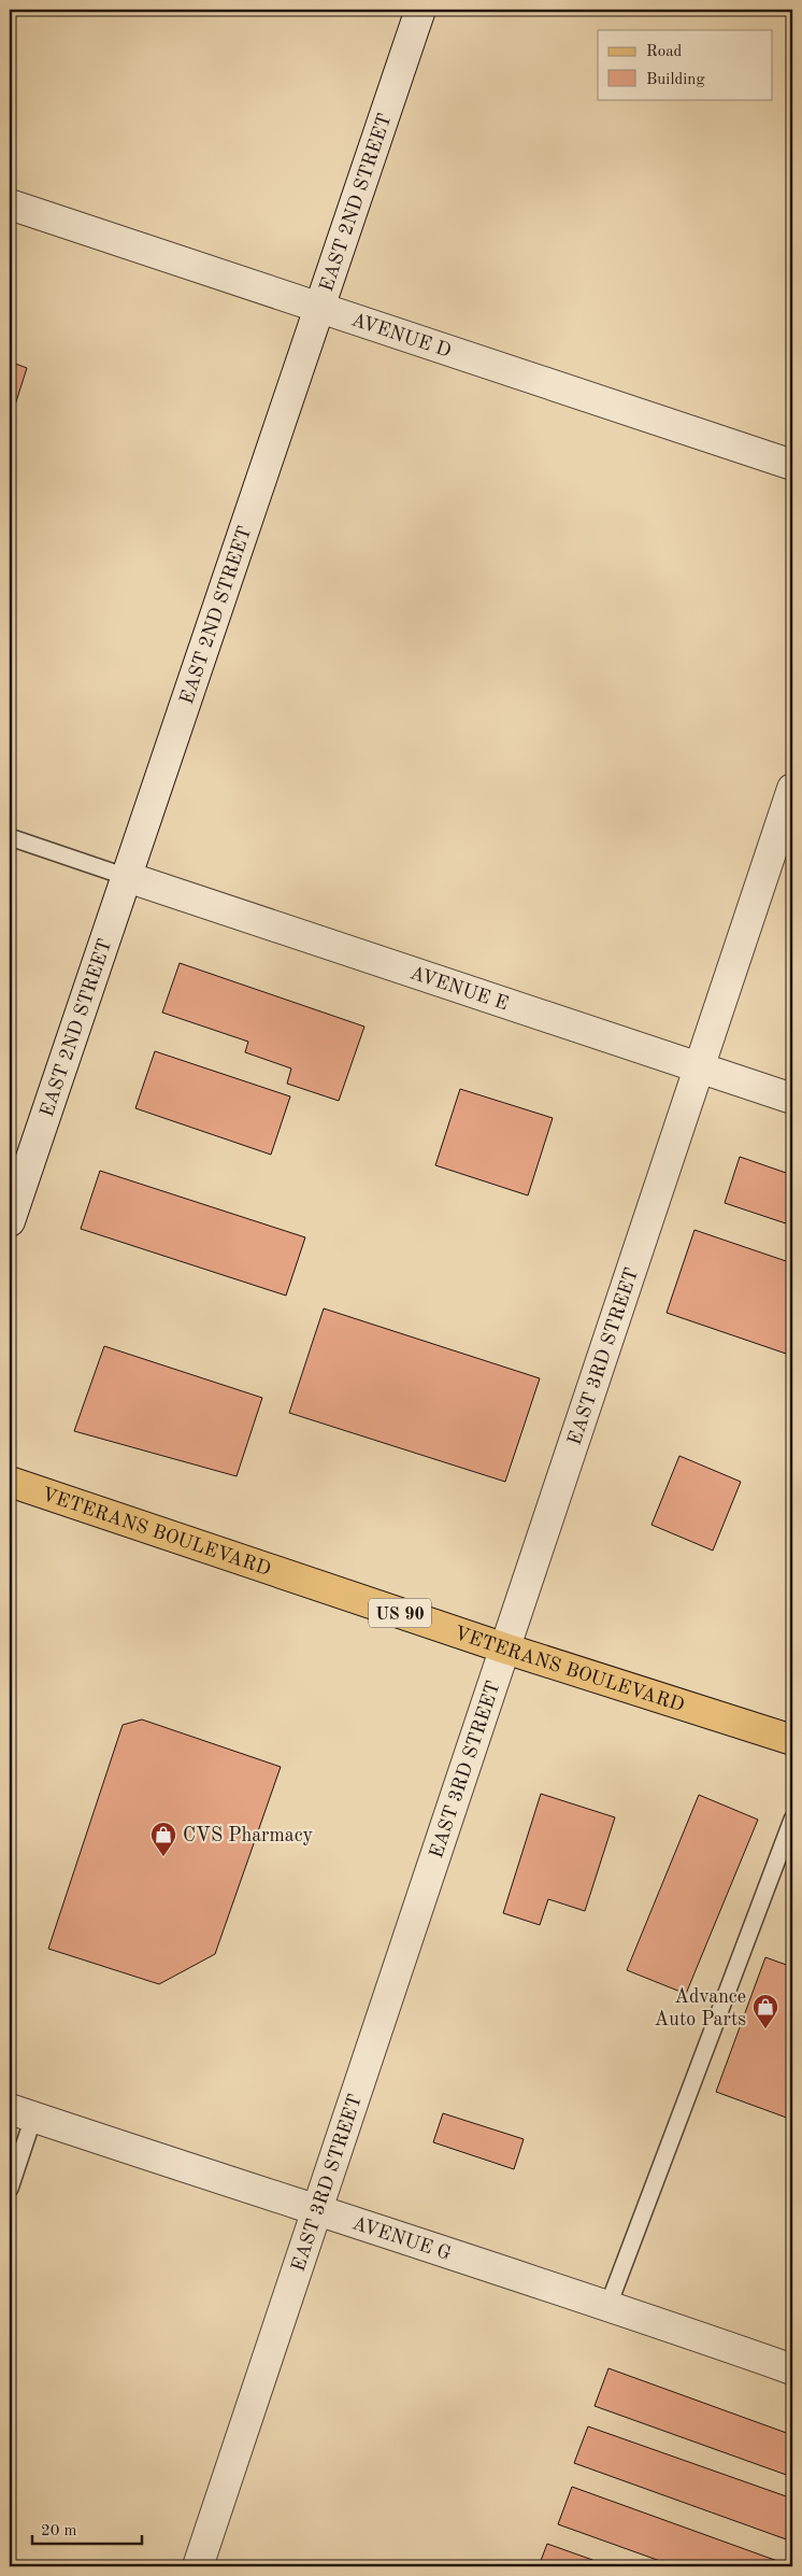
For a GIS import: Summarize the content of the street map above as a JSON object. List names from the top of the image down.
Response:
{
  "streets": {
    "main road": ["VETERANS BOULEVARD", "US 90"],
    "street": [
      "EAST 2ND STREET",
      "AVENUE D",
      "AVENUE E",
      "EAST 3RD STREET",
      "AVENUE G"
    ]
  },
  "crossings": [
    ["EAST 2ND STREET", "AVENUE D"],
    ["EAST 2ND STREET", "AVENUE E"],
    ["AVENUE E", "EAST 3RD STREET"],
    ["EAST 3RD STREET", "VETERANS BOULEVARD"],
    ["EAST 3RD STREET", "AVENUE G"]
  ],
  "places": {
    "shop": ["CVS Pharmacy", "Advance Auto Parts"]
  },
  "legend": ["Road", "Building"],
  "scale_bar": "20 m"
}
